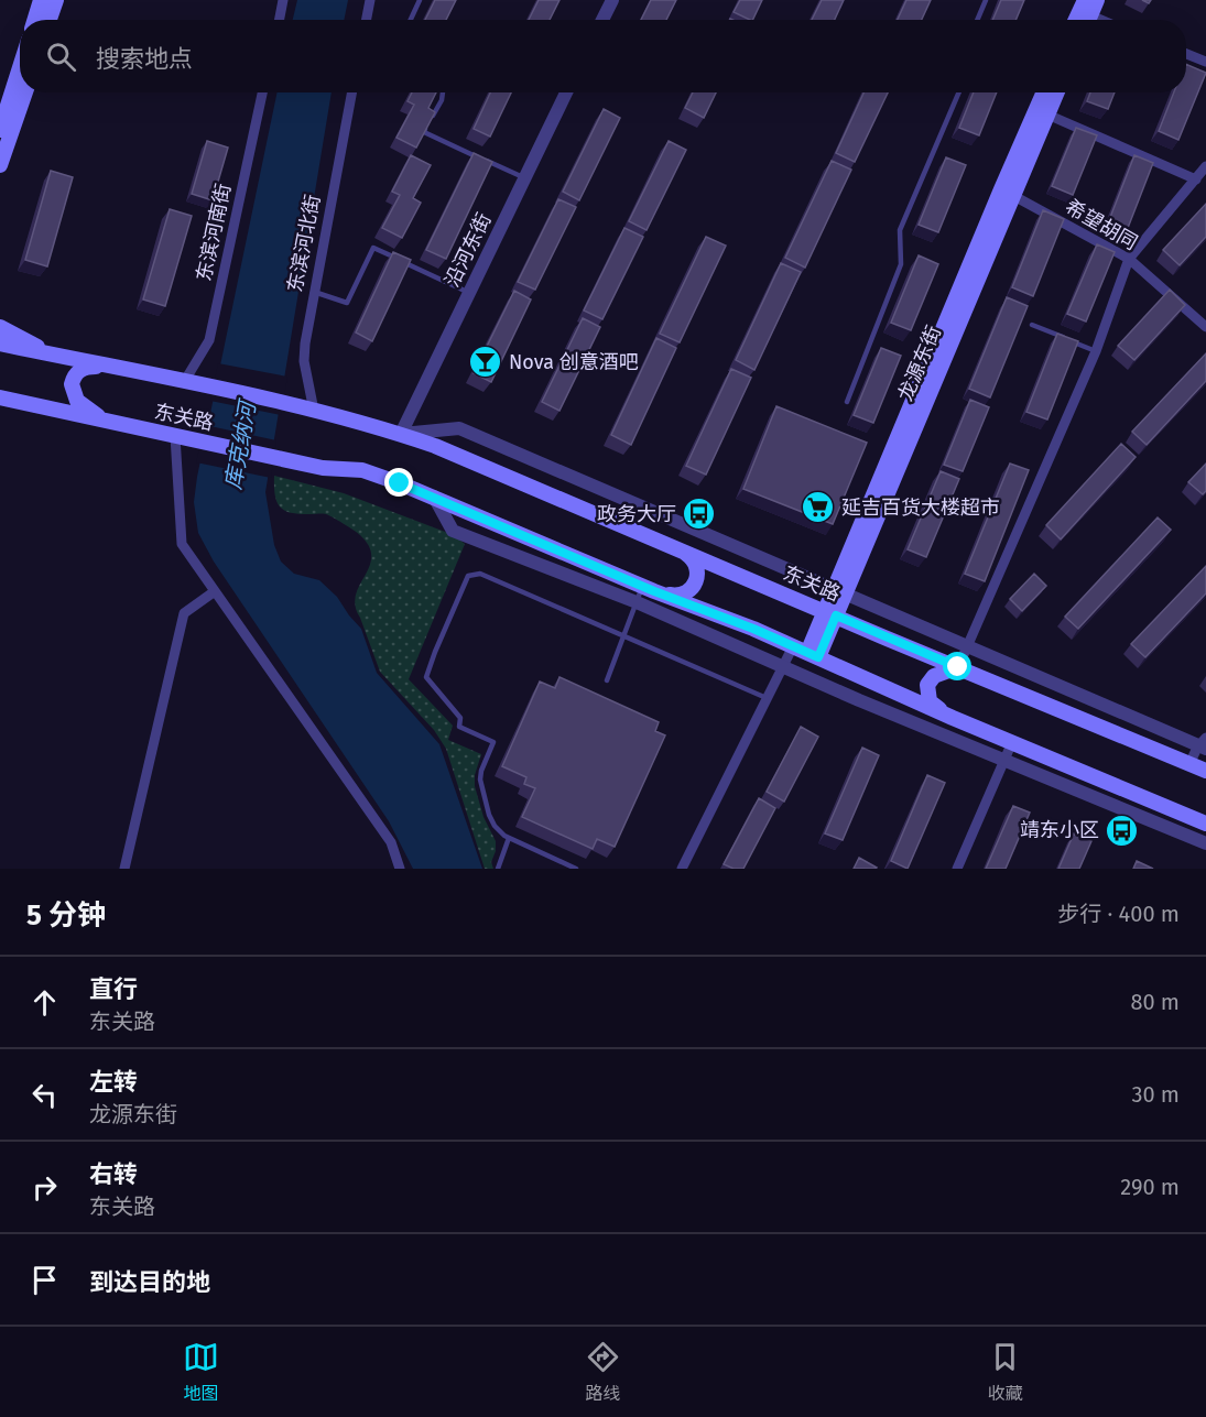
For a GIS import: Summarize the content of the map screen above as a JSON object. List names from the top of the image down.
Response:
{
  "streets": {
    "main road": ["龙源东街", "东关路"],
    "street": [
      "希望胡同",
      "东滨河南街",
      "东滨河北街",
      "沿河东街"
    ]
  },
  "crossings": [
    ["希望胡同", "龙源东街"],
    ["东滨河南街", "东关路"],
    ["东滨河北街", "东关路"],
    ["沿河东街", "东关路"],
    ["龙源东街", "东关路"]
  ],
  "water": ["库克纳河"],
  "places": {
    "bar": ["Nova 创意酒吧"],
    "supermarket": ["延吉百货大楼超市"],
    "bus stop": ["政务大厅", "靖东小区"]
  },
  "page": {
    "search": "搜索地点",
    "heading": ["5 分钟", "步行 · 400 m"],
    "list": [
      ["直行", "东关路", "80 m"],
      ["左转", "龙源东街", "30 m"],
      ["右转", "东关路", "290 m"],
      "到达目的地"
    ],
    "nav": ["地图", "路线", "收藏"]
  }
}
